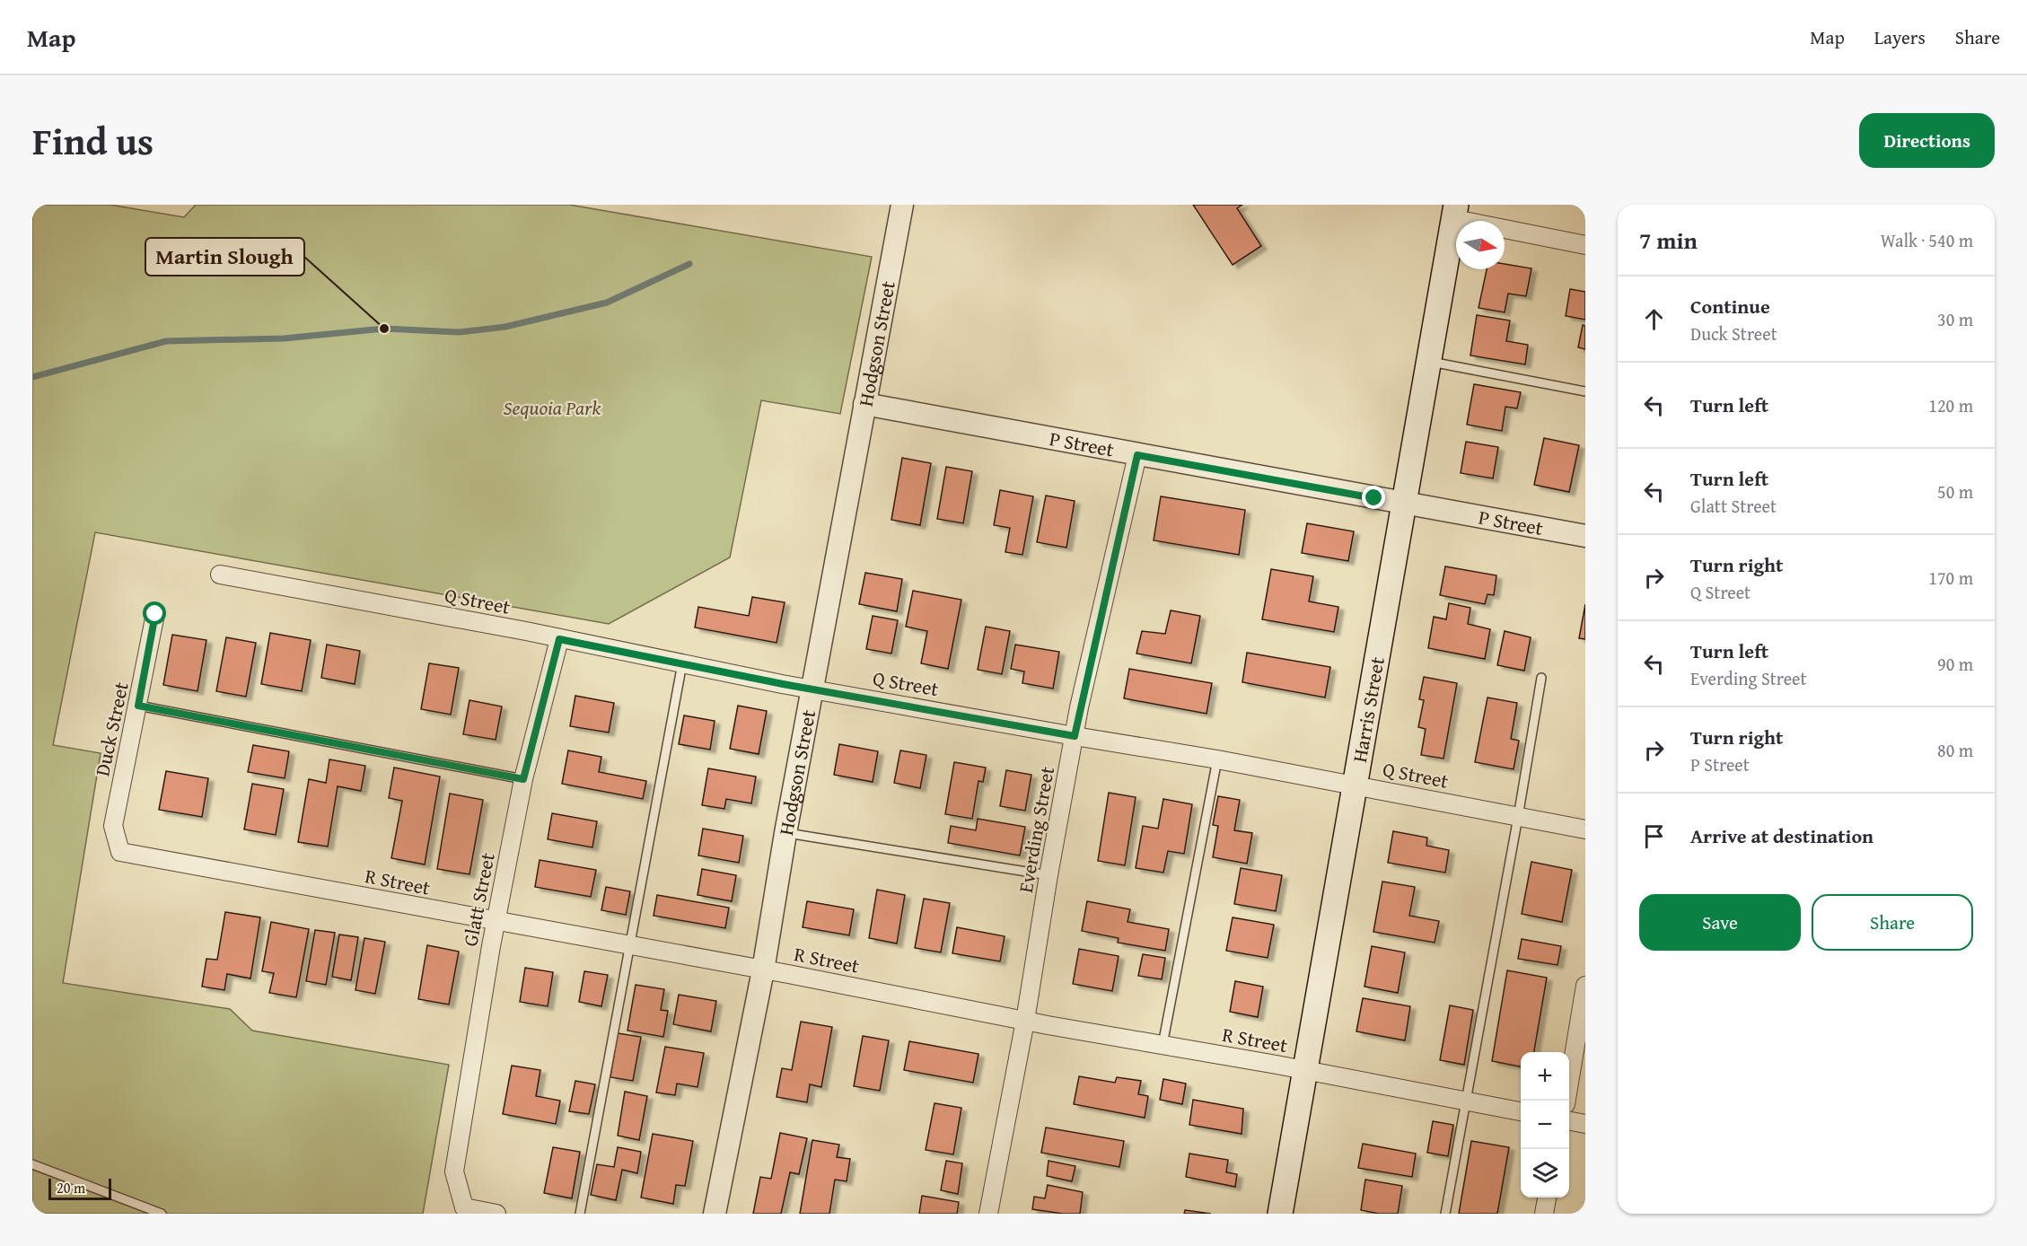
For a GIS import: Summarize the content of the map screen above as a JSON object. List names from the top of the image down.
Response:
{
  "streets": {
    "main road": ["Harris Street"],
    "street": [
      "Hodgson Street",
      "P Street",
      "Q Street",
      "Duck Street",
      "Everding Street",
      "R Street",
      "Glatt Street"
    ]
  },
  "crossings": [
    ["Hodgson Street", "P Street"],
    ["Hodgson Street", "Q Street"],
    ["Hodgson Street", "R Street"],
    ["P Street", "Harris Street"],
    ["P Street", "Everding Street"],
    ["Q Street", "Harris Street"],
    ["Q Street", "Everding Street"],
    ["Q Street", "Glatt Street"],
    ["Harris Street", "R Street"],
    ["Duck Street", "R Street"],
    ["Everding Street", "R Street"],
    ["R Street", "Glatt Street"]
  ],
  "parks": ["Sequoia Park"],
  "places": ["Martin Slough"],
  "scale_bar": "20 m",
  "north": "right",
  "page": {
    "header": "Map",
    "nav": ["Map", "Layers", "Share"],
    "title": "Find us",
    "buttons": [
      "Directions",
      ["Save", "Share"]
    ],
    "heading": ["7 min", "Walk · 540 m"],
    "list": [
      ["Continue", "Duck Street", "30 m"],
      ["Turn left", "120 m"],
      ["Turn left", "Glatt Street", "50 m"],
      ["Turn right", "Q Street", "170 m"],
      ["Turn left", "Everding Street", "90 m"],
      ["Turn right", "P Street", "80 m"],
      "Arrive at destination"
    ],
    "map_buttons": ["+", "−"],
    "scale": "20 m"
  }
}
